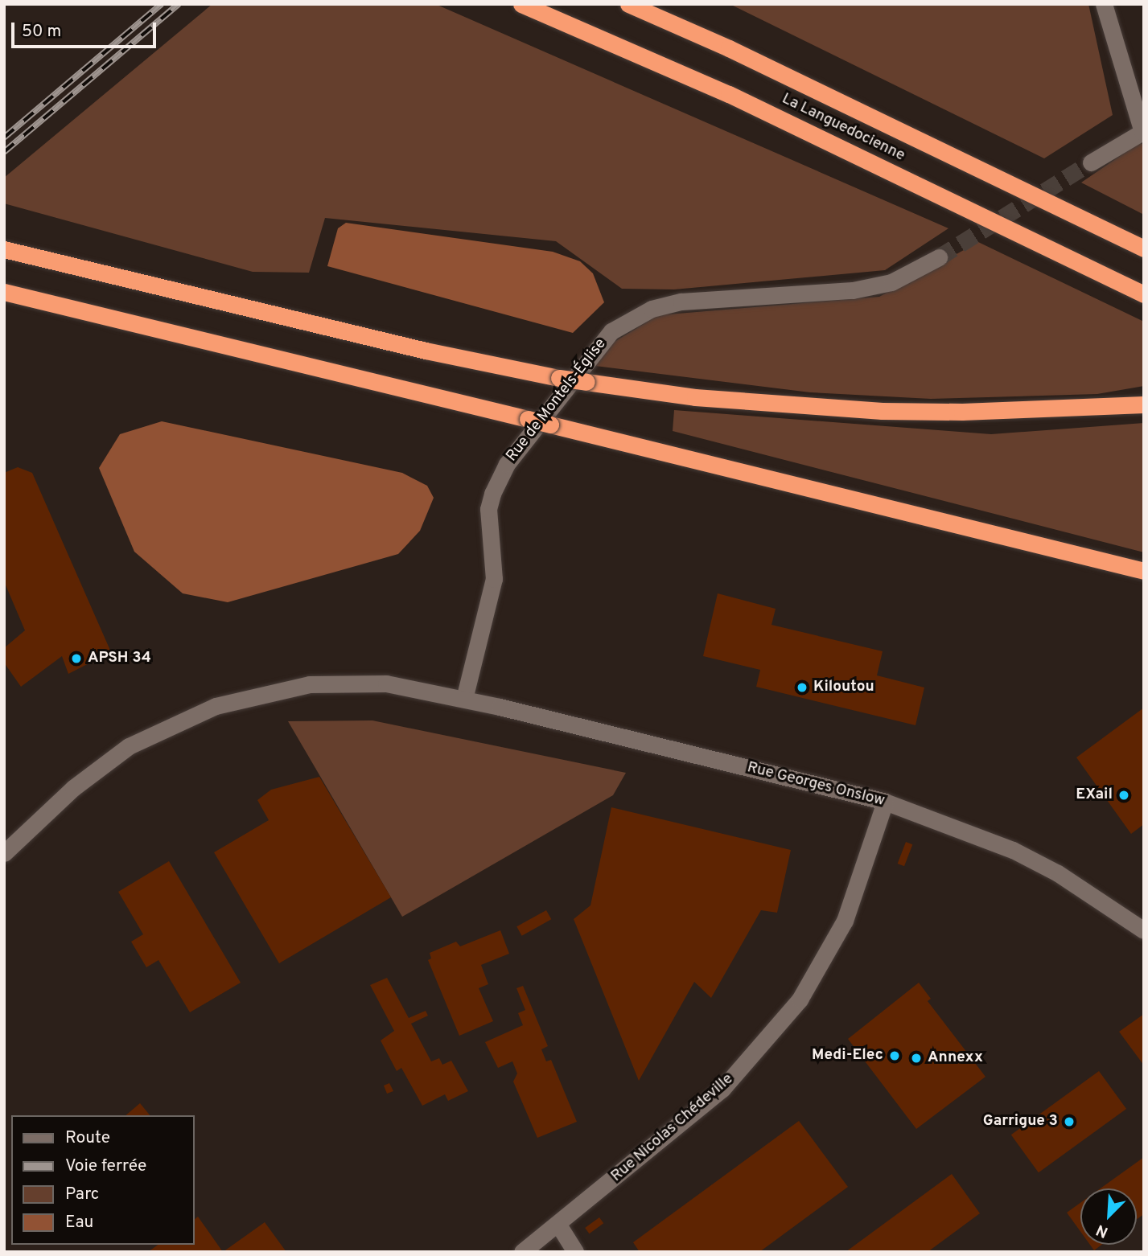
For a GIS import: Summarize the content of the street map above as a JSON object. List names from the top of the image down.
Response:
{
  "streets": {
    "highway": ["La Languedocienne"],
    "street": ["Rue de Montels-Église", "Rue Georges Onslow", "Rue Nicolas Chédeville"]
  },
  "crossings": [
    ["Rue de Montels-Église", "Rue Georges Onslow"],
    ["Rue Georges Onslow", "Rue Nicolas Chédeville"]
  ],
  "places": [
    "APSH 34",
    "Kiloutou",
    "EXail",
    "Medi-Elec",
    "Annexx",
    "Garrigue 3"
  ],
  "legend": [
    "Route",
    "Voie ferrée",
    "Parc",
    "Eau"
  ],
  "scale_bar": "50 m",
  "north": "bottom left"
}
